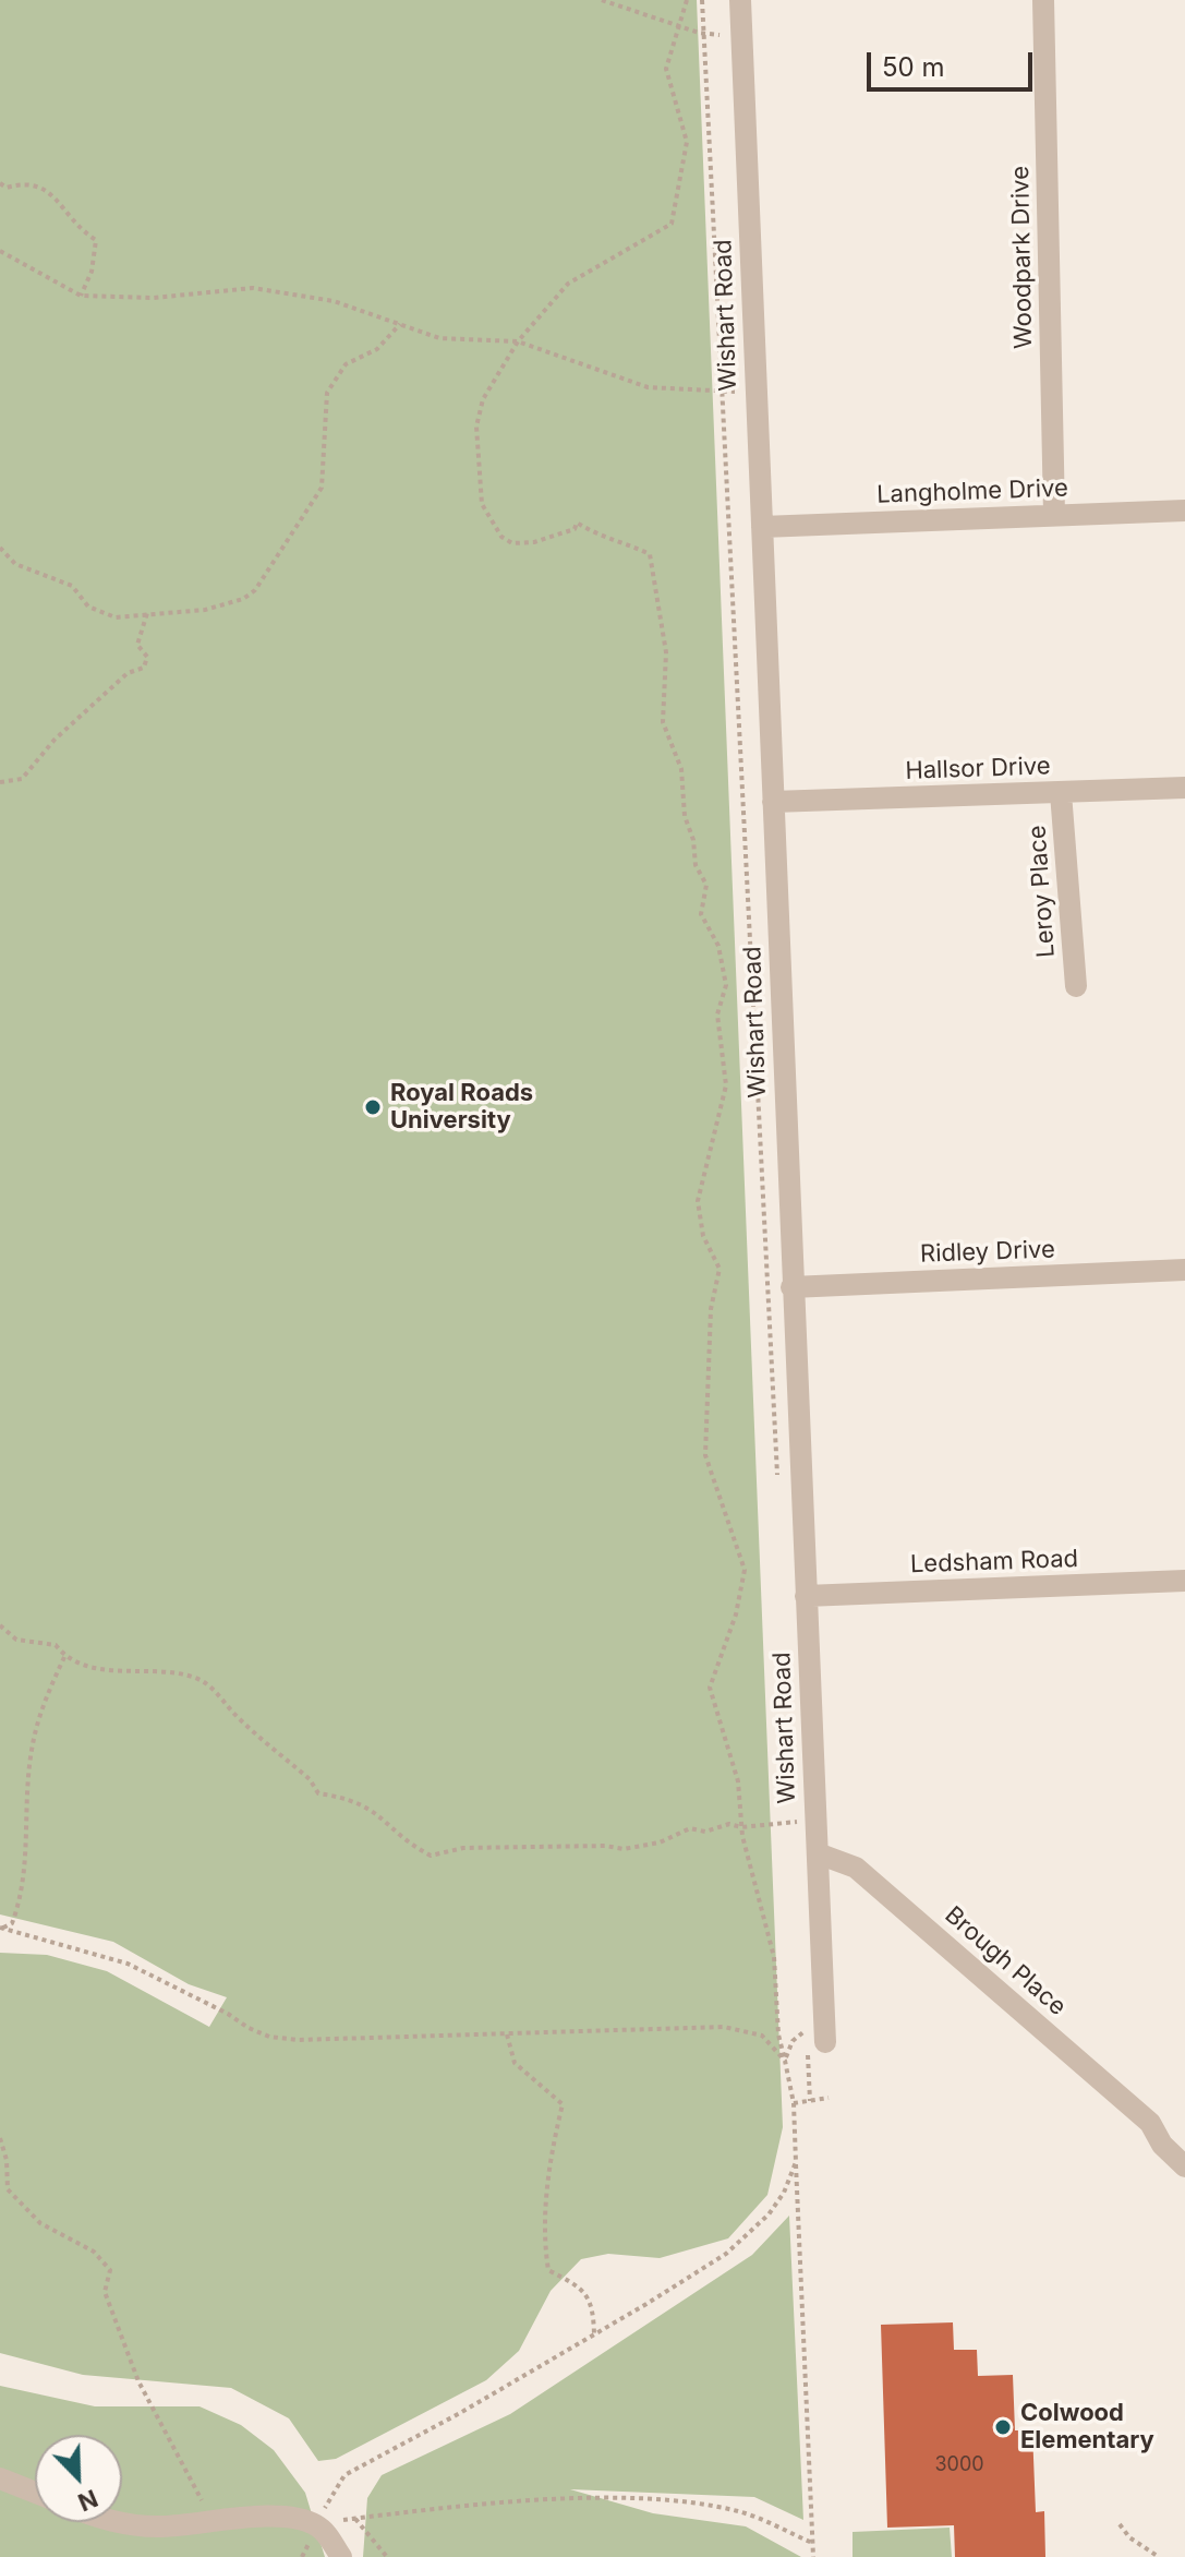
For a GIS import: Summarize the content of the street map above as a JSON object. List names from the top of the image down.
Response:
{
  "streets": {
    "street": [
      "Woodpark Drive",
      "Wishart Road",
      "Langholme Drive",
      "Hallsor Drive",
      "Leroy Place",
      "Ridley Drive",
      "Ledsham Road",
      "Brough Place"
    ]
  },
  "crossings": [
    ["Woodpark Drive", "Langholme Drive"],
    ["Wishart Road", "Langholme Drive"],
    ["Wishart Road", "Hallsor Drive"],
    ["Wishart Road", "Ridley Drive"],
    ["Wishart Road", "Ledsham Road"],
    ["Wishart Road", "Brough Place"],
    ["Hallsor Drive", "Leroy Place"]
  ],
  "places": ["Royal Roads University", "Colwood Elementary"],
  "house_numbers": ["3000"],
  "scale_bar": "50 m",
  "north": "bottom right"
}
